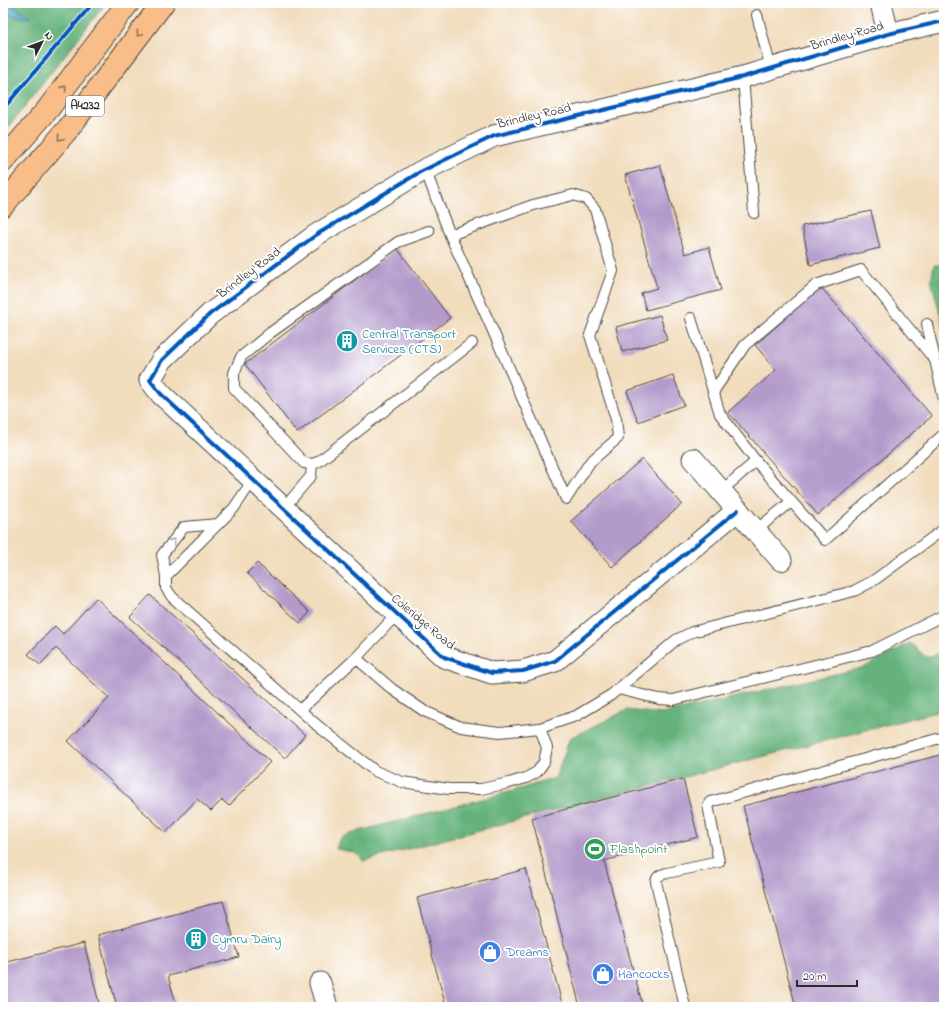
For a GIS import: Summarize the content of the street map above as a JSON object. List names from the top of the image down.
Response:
{
  "streets": {
    "main road": ["A4232"],
    "street": ["Brindley Road", "Coleridge Road"]
  },
  "crossings": [
    ["Brindley Road", "Coleridge Road"]
  ],
  "places": {
    "building": ["Central Transport Services (CTS)", "Cymru Dairy"],
    "sports": ["Flashpoint"],
    "shop": ["Dreams", "Hancocks"]
  },
  "scale_bar": "20 m",
  "north": "top right"
}
